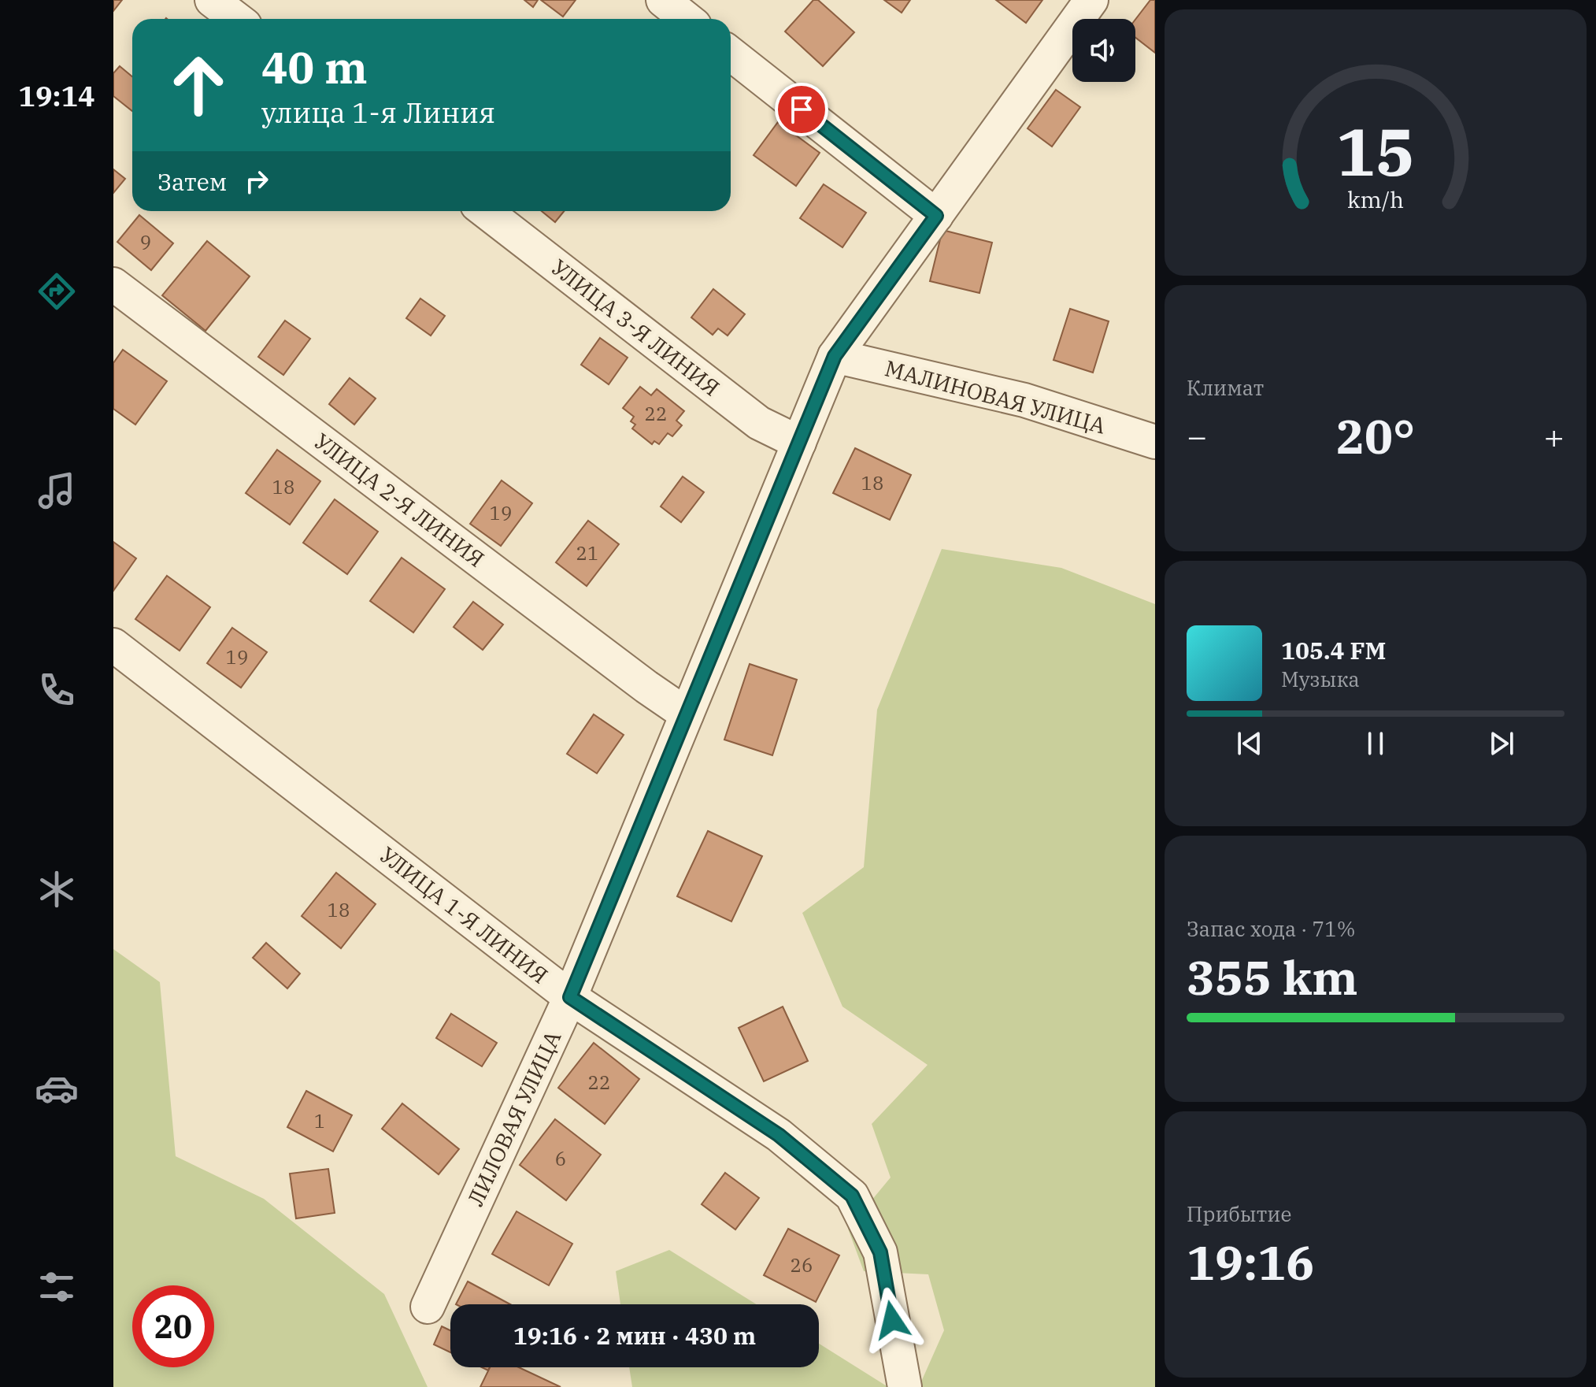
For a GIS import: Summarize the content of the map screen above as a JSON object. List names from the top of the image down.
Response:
{
  "streets": {
    "lane": [
      "УЛИЦА 3-Я ЛИНИЯ",
      "МАЛИНОВАЯ УЛИЦА",
      "УЛИЦА 2-Я ЛИНИЯ",
      "УЛИЦА 1-Я ЛИНИЯ",
      "ЛИЛОВАЯ УЛИЦА"
    ]
  },
  "crossings": [
    ["УЛИЦА 3-Я ЛИНИЯ", "ЛИЛОВАЯ УЛИЦА"],
    ["МАЛИНОВАЯ УЛИЦА", "ЛИЛОВАЯ УЛИЦА"],
    ["УЛИЦА 2-Я ЛИНИЯ", "ЛИЛОВАЯ УЛИЦА"],
    ["УЛИЦА 1-Я ЛИНИЯ", "ЛИЛОВАЯ УЛИЦА"]
  ],
  "house_numbers": [
    "9",
    "22",
    "18",
    "18",
    "19",
    "21",
    "19",
    "18",
    "22",
    "1",
    "6",
    "26"
  ],
  "page": {
    "tabs": "19:14",
    "turn": ["40 m", "улица 1-я Линия"],
    "then": "Затем",
    "tile": [
      "Климат",
      ["Запас хода · 71%", "355 km"],
      ["Прибытие", "19:16"]
    ],
    "heat": ["−", "20°", "+"],
    "song": ["105.4 FM", "Музыка"],
    "limit": "20",
    "trip": "19:16 · 2 мин · 430 m",
    "gauge": ["15", "km/h"]
  }
}
